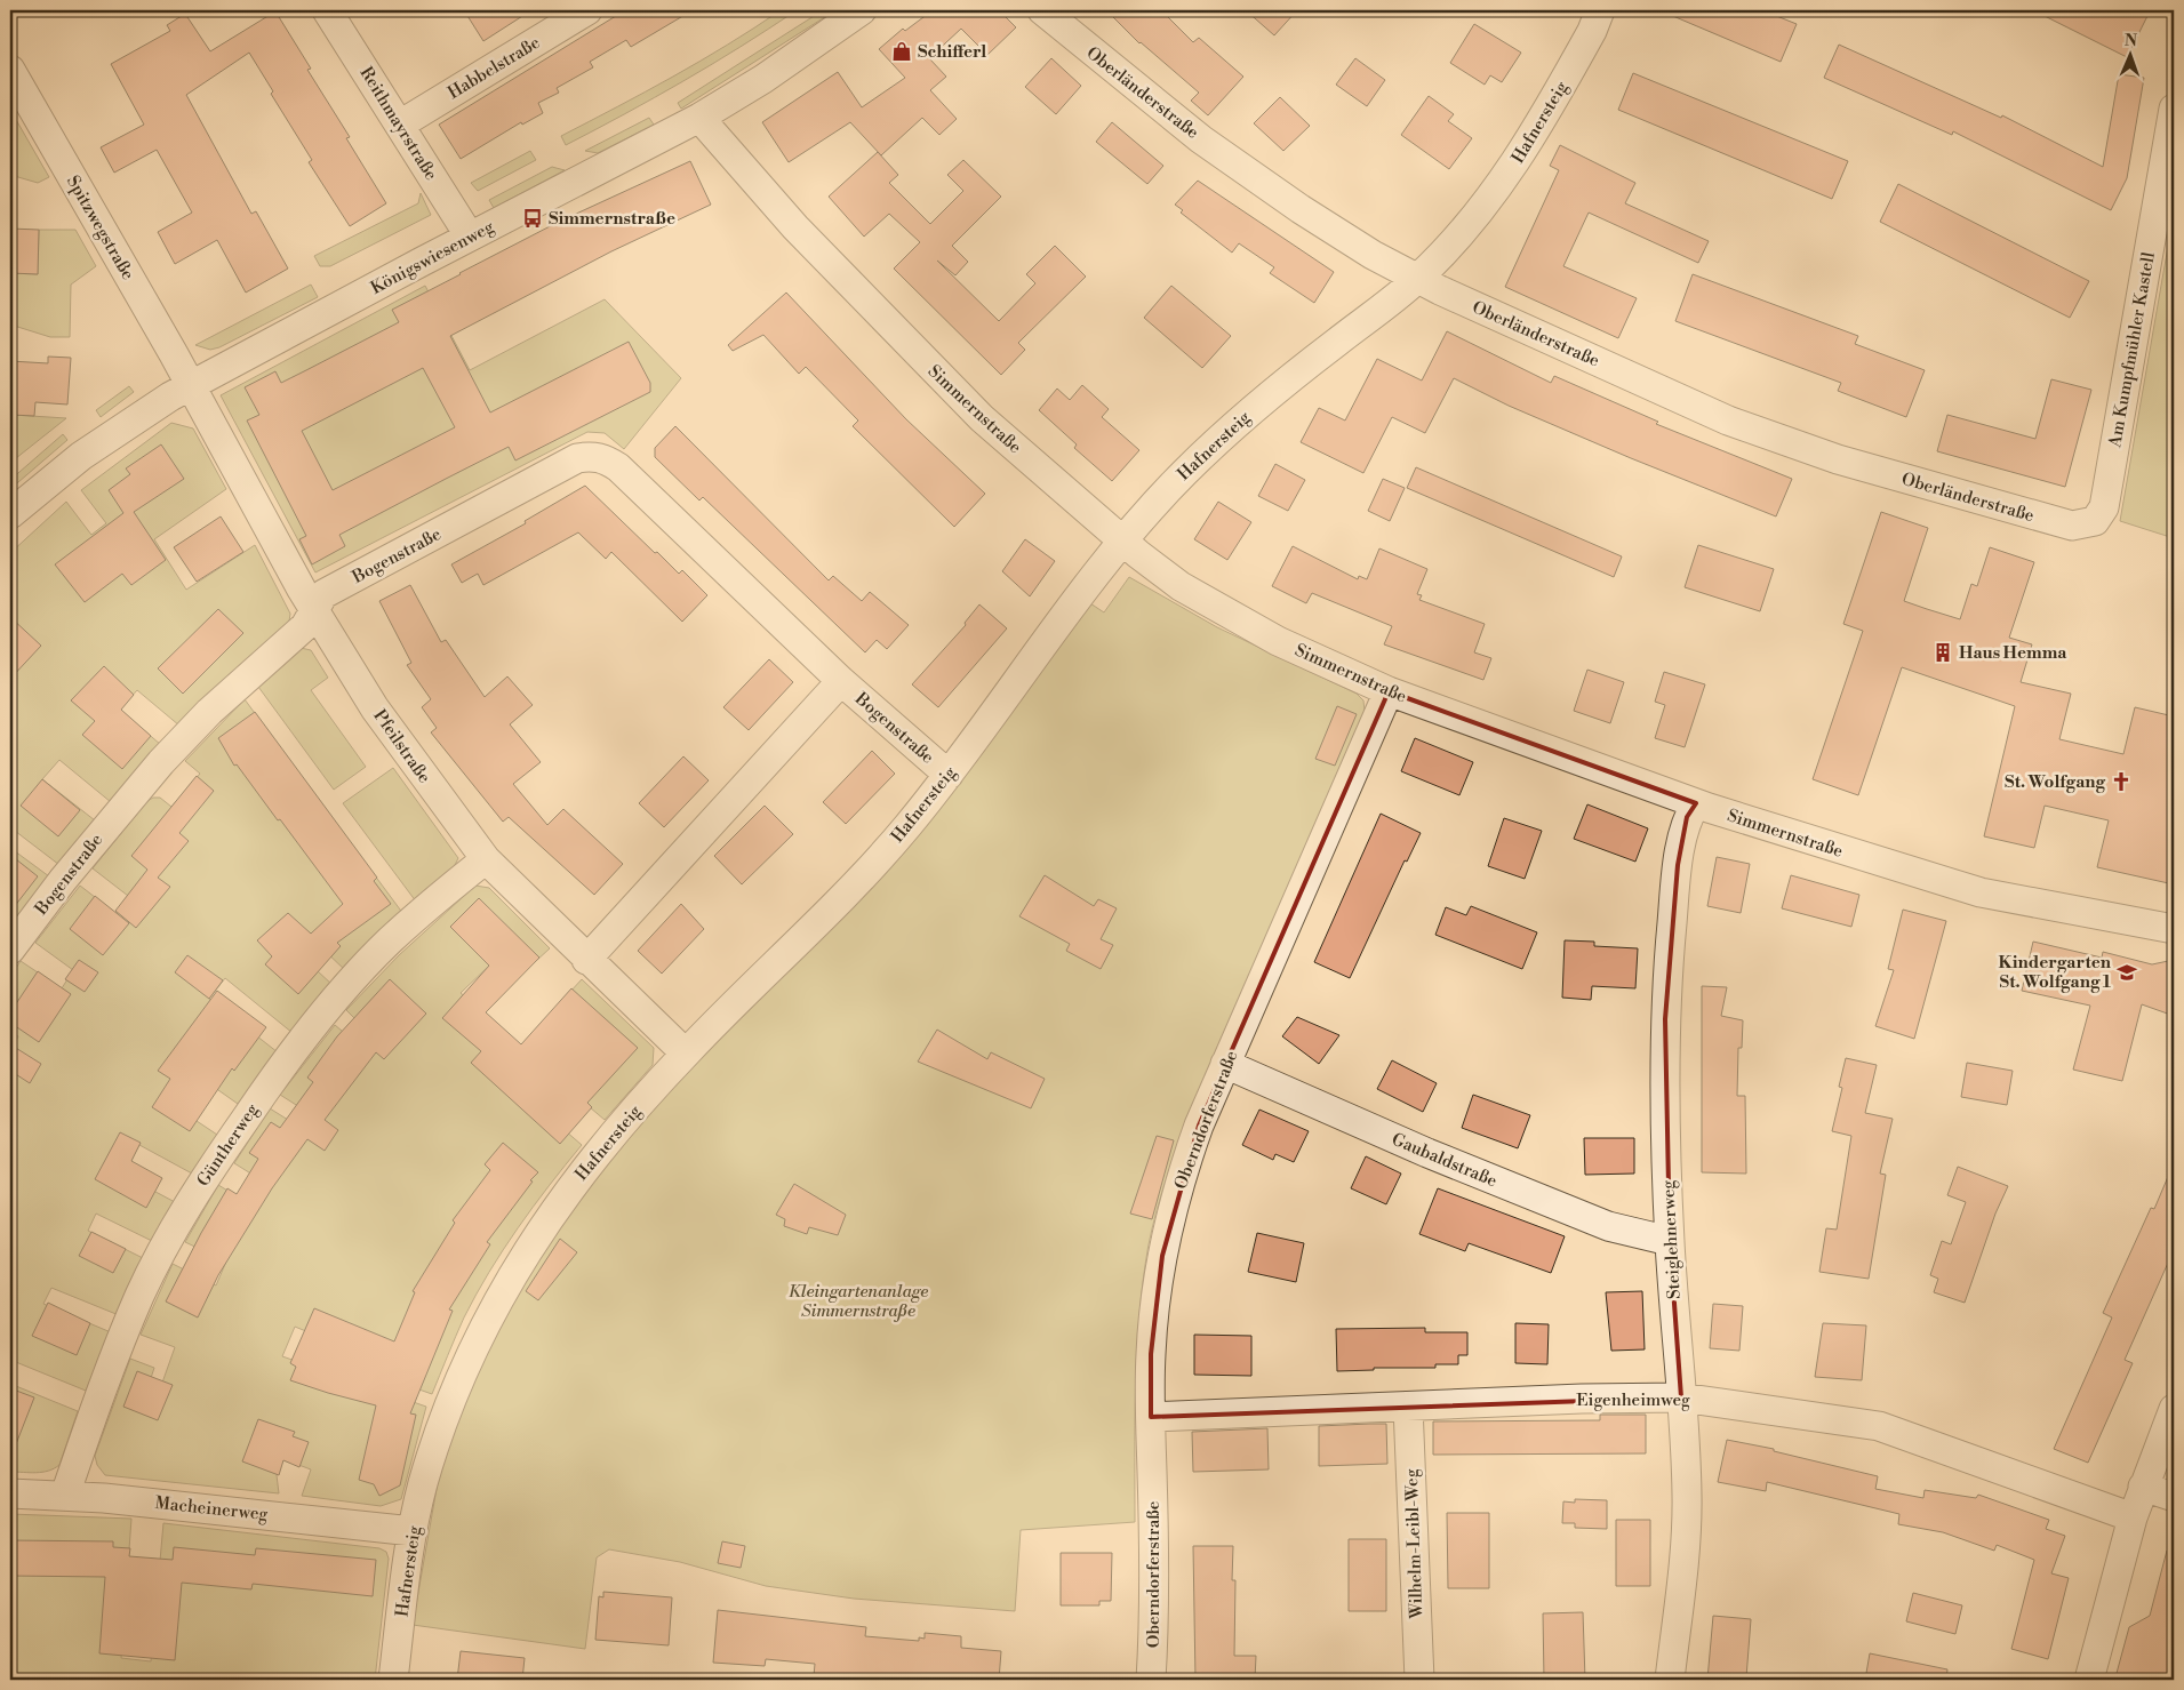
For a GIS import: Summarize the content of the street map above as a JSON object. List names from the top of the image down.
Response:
{
  "streets": {
    "street": [
      "Habbelstraße",
      "Oberländerstraße",
      "Hafnersteig",
      "Reithmayrstraße",
      "Spitzwegstraße",
      "Königswiesenweg",
      "Am Kumpfmühler Kastell",
      "Simmernstraße",
      "Bogenstraße",
      "Pfeilstraße",
      "Oberndorferstraße",
      "Güntherweg",
      "Gaubaldstraße",
      "Steiglehnerweg",
      "Eigenheimweg",
      "Macheinerweg",
      "Wilhelm-Leibl-Weg"
    ]
  },
  "crossings": [
    ["Habbelstraße", "Reithmayrstraße"],
    ["Oberländerstraße", "Hafnersteig"],
    ["Oberländerstraße", "Am Kumpfmühler Kastell"],
    ["Hafnersteig", "Simmernstraße"],
    ["Hafnersteig", "Bogenstraße"],
    ["Hafnersteig", "Pfeilstraße"],
    ["Hafnersteig", "Macheinerweg"],
    ["Reithmayrstraße", "Königswiesenweg"],
    ["Spitzwegstraße", "Königswiesenweg"],
    ["Spitzwegstraße", "Pfeilstraße"],
    ["Königswiesenweg", "Simmernstraße"],
    ["Königswiesenweg", "Pfeilstraße"],
    ["Simmernstraße", "Oberndorferstraße"],
    ["Simmernstraße", "Steiglehnerweg"],
    ["Bogenstraße", "Pfeilstraße"],
    ["Pfeilstraße", "Güntherweg"],
    ["Oberndorferstraße", "Gaubaldstraße"],
    ["Oberndorferstraße", "Eigenheimweg"],
    ["Güntherweg", "Macheinerweg"],
    ["Gaubaldstraße", "Steiglehnerweg"],
    ["Steiglehnerweg", "Eigenheimweg"],
    ["Eigenheimweg", "Wilhelm-Leibl-Weg"]
  ],
  "parks": ["Kleingartenanlage Simmernstraße"],
  "places": {
    "shop": ["Schifferl"],
    "bus stop": ["Simmernstraße"],
    "building": ["Haus Hemma"],
    "church": ["St. Wolfgang"],
    "school or university": ["Kindergarten St. Wolfgang 1"]
  },
  "north": "top"
}
